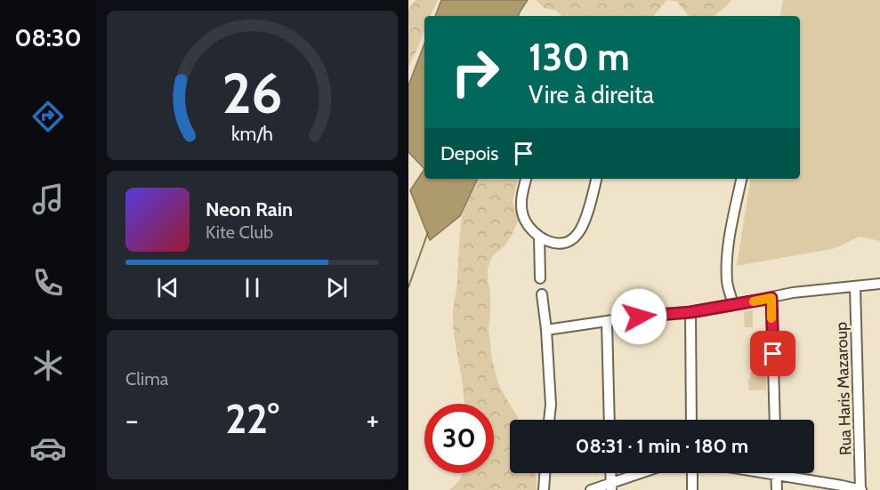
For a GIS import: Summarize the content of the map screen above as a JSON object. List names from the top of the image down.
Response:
{
  "streets": {
    "street": ["Rua Haris Mazaroup"]
  },
  "page": {
    "tabs": "08:30",
    "turn": ["130 m", "Vire à direita"],
    "then": "Depois",
    "song": ["Neon Rain", "Kite Club"],
    "tile": "Clima",
    "heat": ["−", "22°", "+"],
    "limit": "30",
    "trip": "08:31 · 1 min · 180 m",
    "gauge": ["26", "km/h"]
  }
}
